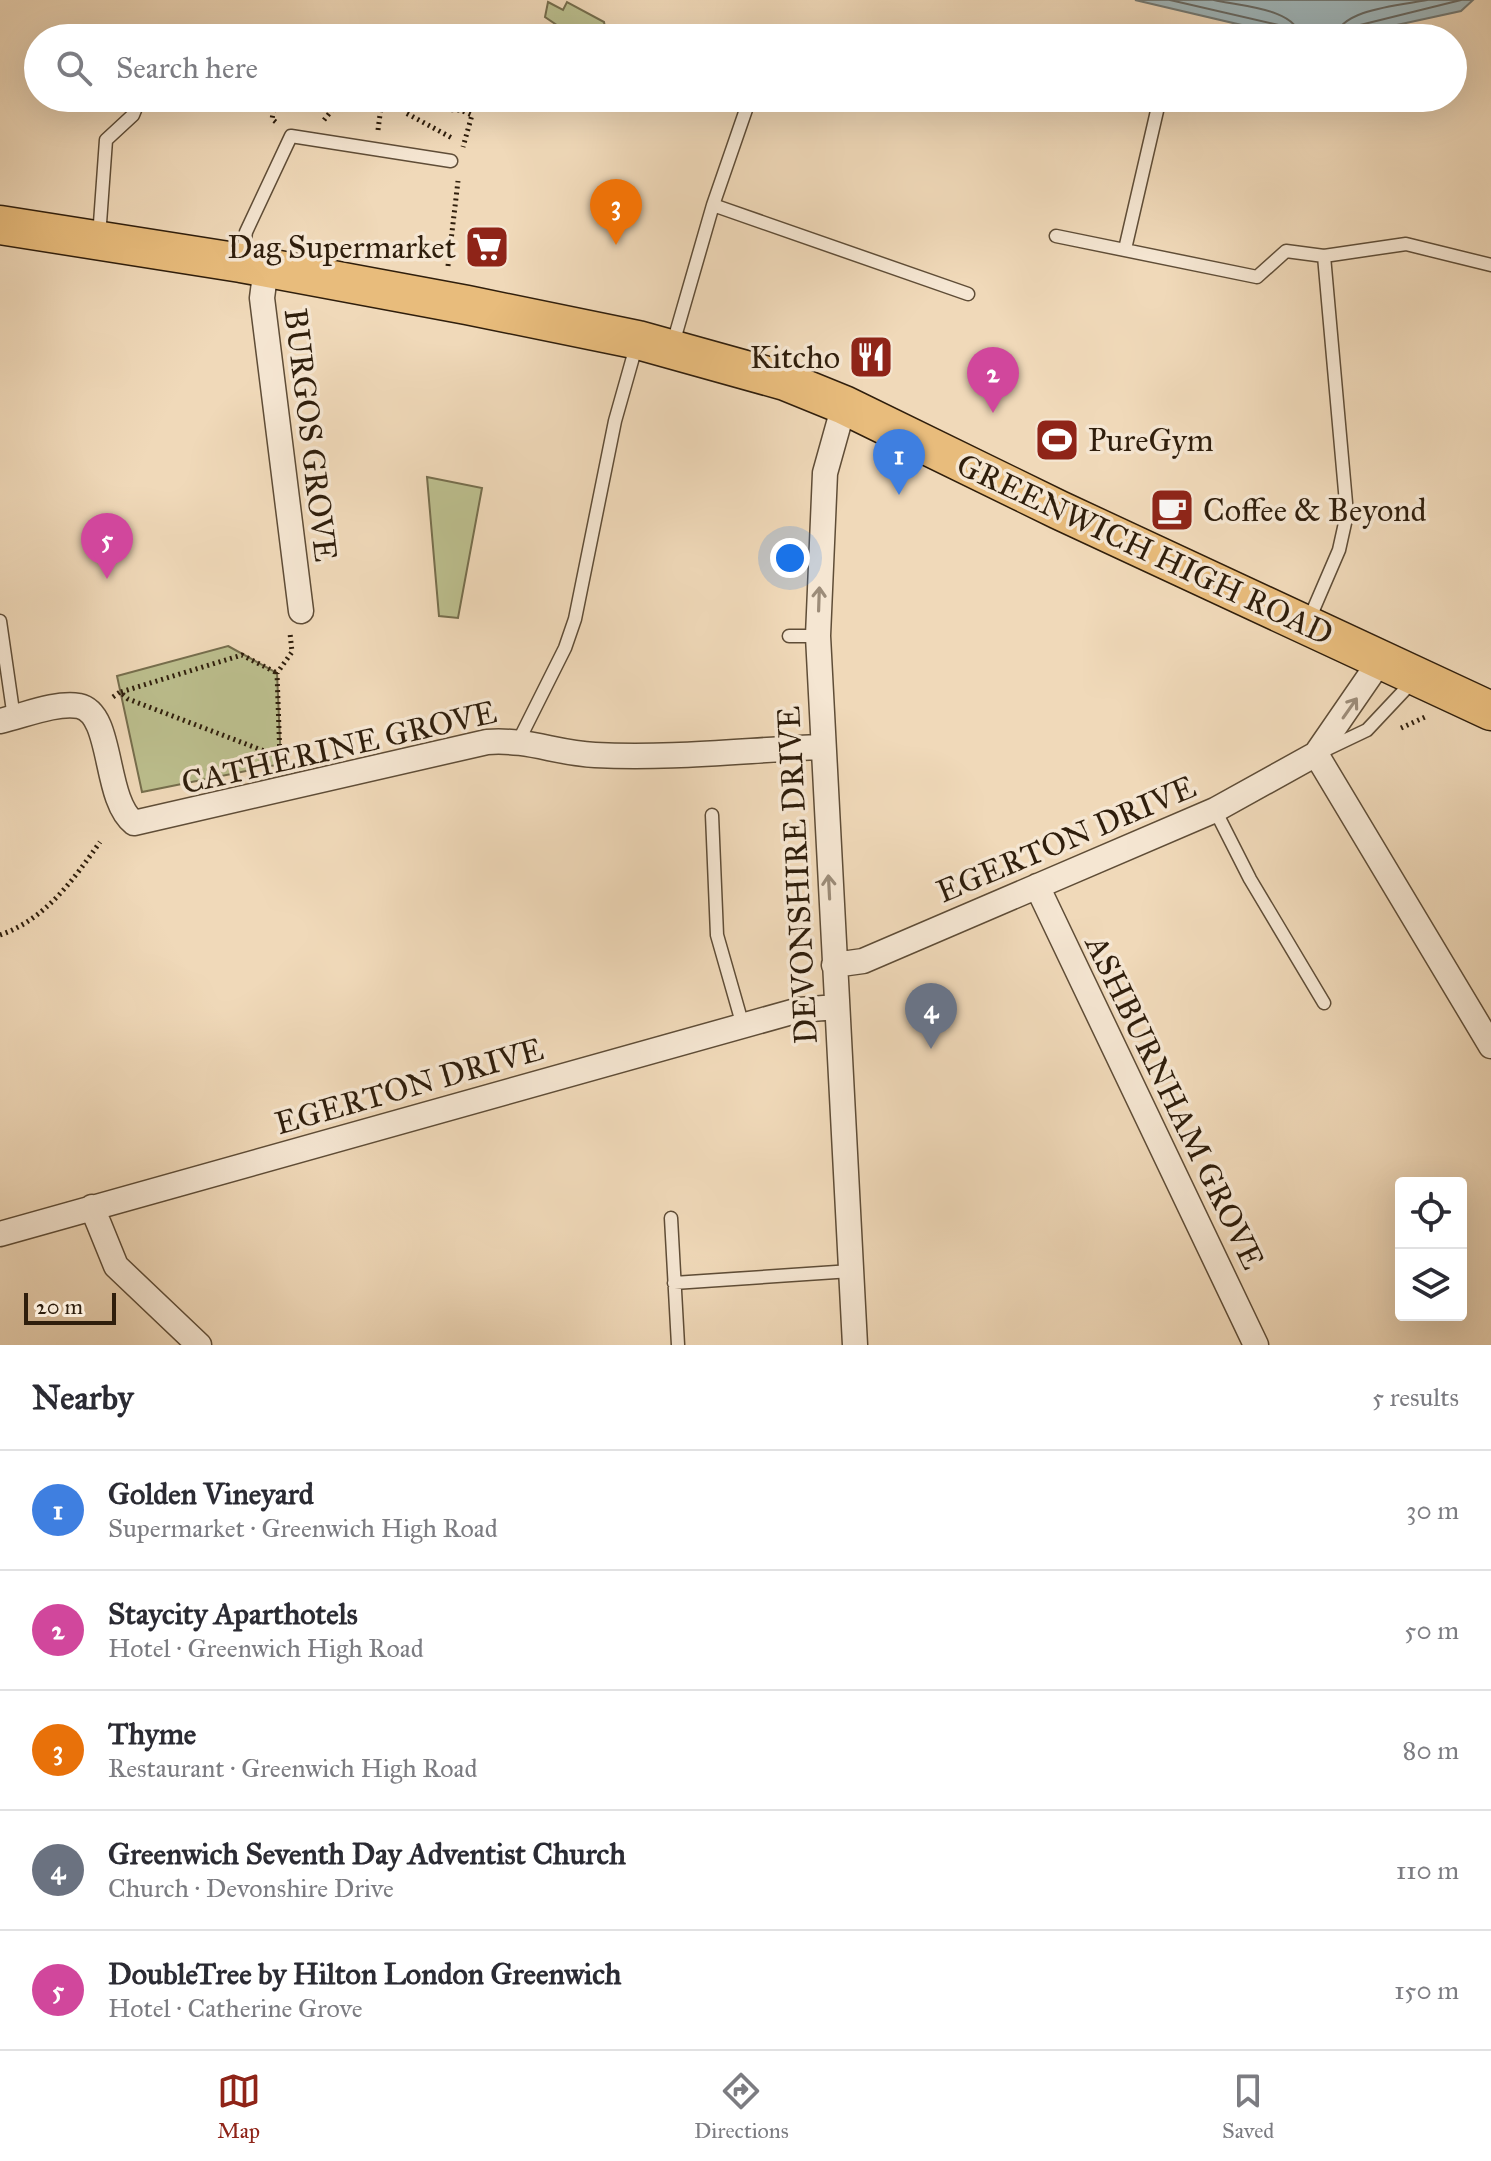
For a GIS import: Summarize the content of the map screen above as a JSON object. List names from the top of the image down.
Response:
{
  "streets": {
    "main road": ["GREENWICH HIGH ROAD"],
    "street": [
      "BURGOS GROVE",
      "CATHERINE GROVE",
      "EGERTON DRIVE",
      "DEVONSHIRE DRIVE",
      "ASHBURNHAM GROVE"
    ]
  },
  "crossings": [
    ["BURGOS GROVE", "GREENWICH HIGH ROAD"],
    ["GREENWICH HIGH ROAD", "EGERTON DRIVE"],
    ["GREENWICH HIGH ROAD", "DEVONSHIRE DRIVE"],
    ["CATHERINE GROVE", "DEVONSHIRE DRIVE"],
    ["EGERTON DRIVE", "DEVONSHIRE DRIVE"],
    ["EGERTON DRIVE", "ASHBURNHAM GROVE"]
  ],
  "one_way": ["DEVONSHIRE DRIVE"],
  "places": {
    "supermarket": ["Dag Supermarket"],
    "restaurant": ["Kitcho"],
    "sports": ["PureGym"],
    "cafe": ["Coffee & Beyond"]
  },
  "scale_bar": "20 m",
  "page": {
    "search": "Search here",
    "pins": [
      "3",
      "2",
      "1",
      "5",
      "4"
    ],
    "scale": "20 m",
    "heading": ["Nearby", "5 results"],
    "list": [
      {
        "mark": "1",
        "name": "Golden Vineyard",
        "note": "Supermarket · Greenwich High Road",
        "value": "30 m"
      },
      {
        "mark": "2",
        "name": "Staycity Aparthotels",
        "note": "Hotel · Greenwich High Road",
        "value": "50 m"
      },
      {
        "mark": "3",
        "name": "Thyme",
        "note": "Restaurant · Greenwich High Road",
        "value": "80 m"
      },
      {
        "mark": "4",
        "name": "Greenwich Seventh Day Adventist Church",
        "note": "Church · Devonshire Drive",
        "value": "110 m"
      },
      {
        "mark": "5",
        "name": "DoubleTree by Hilton London Greenwich",
        "note": "Hotel · Catherine Grove",
        "value": "150 m"
      }
    ],
    "nav": ["Map", "Directions", "Saved"]
  }
}
